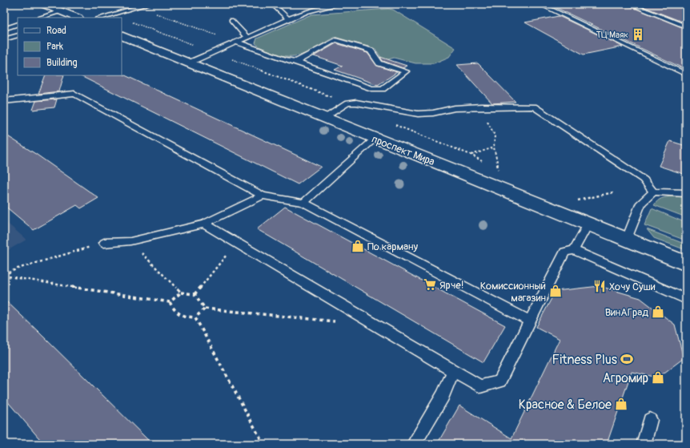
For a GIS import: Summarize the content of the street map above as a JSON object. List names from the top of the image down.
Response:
{
  "streets": {
    "main road": ["проспект Мира"]
  },
  "places": {
    "building": ["ТЦ Маяк"],
    "shop": [
      "По карману",
      "Комиссионный магазин",
      "ВинАГрад",
      "Агромир",
      "Красное & Белое"
    ],
    "supermarket": ["Ярче!"],
    "restaurant": ["Хочу Суши"],
    "sports": ["Fitness Plus"]
  },
  "legend": ["Road", "Park", "Building"]
}
